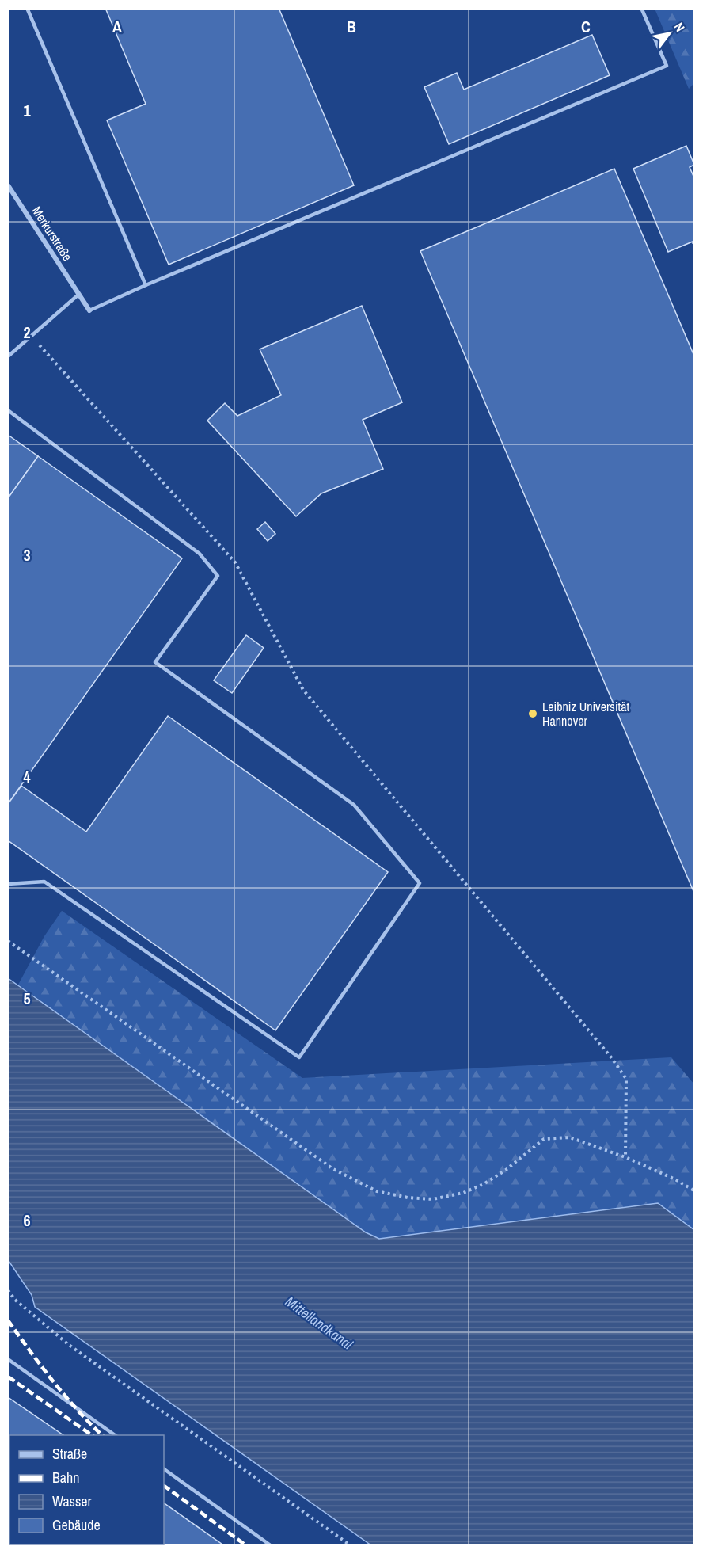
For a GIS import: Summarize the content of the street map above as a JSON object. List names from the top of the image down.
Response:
{
  "streets": {
    "street": ["Merkurstraße"]
  },
  "water": ["Mittellandkanal"],
  "places": ["Leibniz Universität Hannover"],
  "legend": [
    "Straße",
    "Bahn",
    "Wasser",
    "Gebäude"
  ],
  "north": "top right",
  "grid": {
    "columns": ["A", "B", "C"],
    "rows": [
      "1",
      "2",
      "3",
      "4",
      "5",
      "6"
    ]
  }
}
